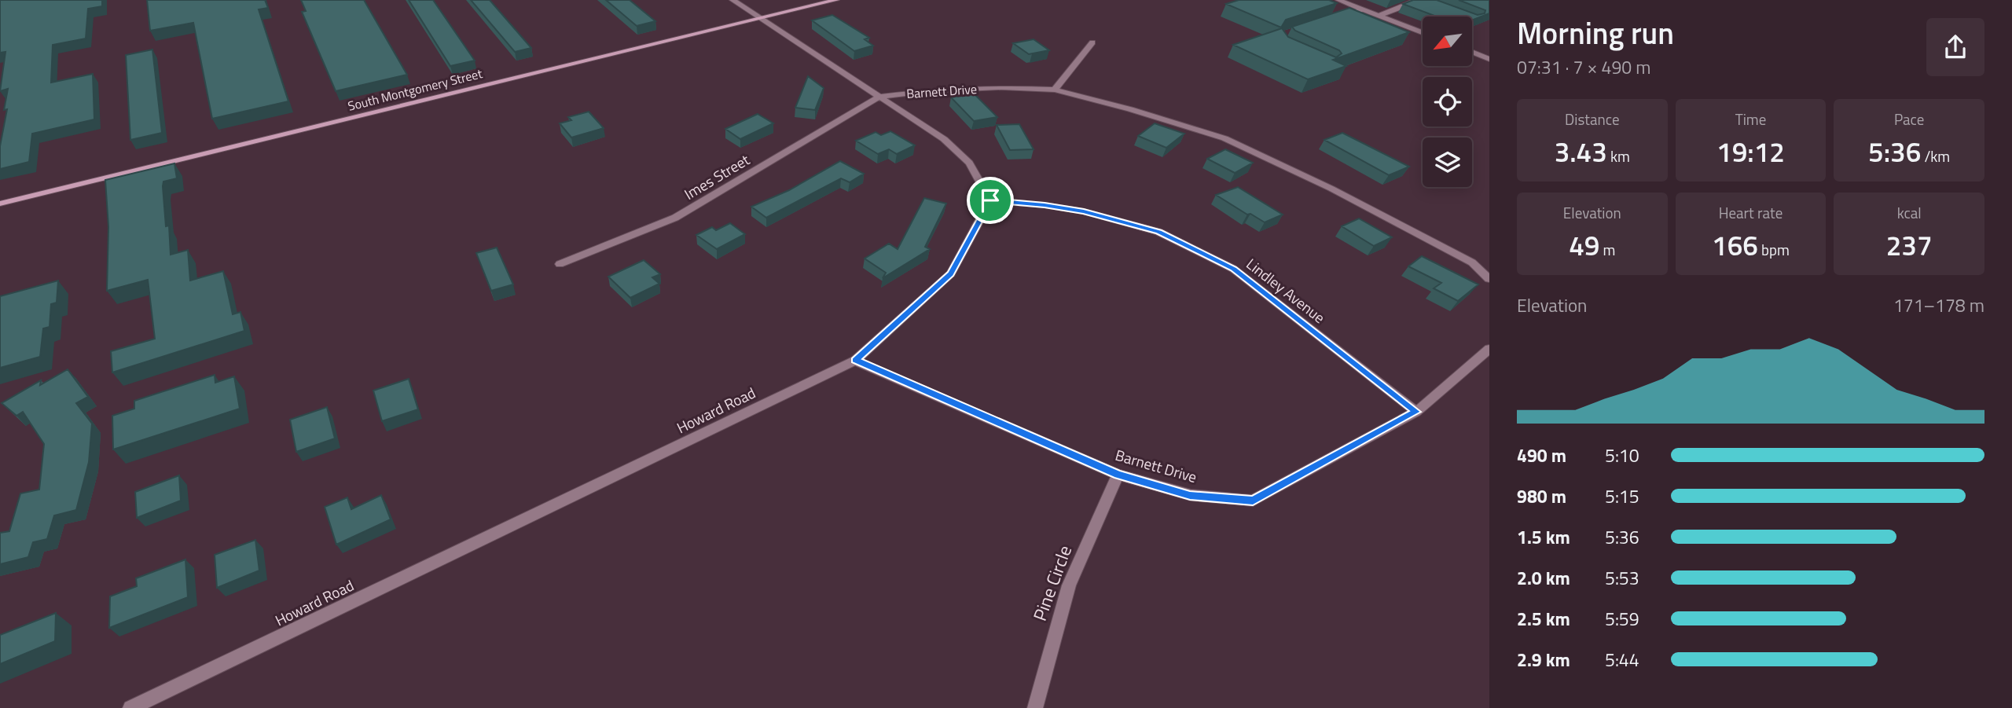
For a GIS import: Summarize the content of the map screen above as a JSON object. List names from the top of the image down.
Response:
{
  "streets": {
    "street": [
      "South Montgomery Street",
      "Barnett Drive",
      "Imes Street",
      "Lindley Avenue",
      "Howard Road",
      "Pine Circle"
    ]
  },
  "crossings": [
    ["Barnett Drive", "Imes Street"],
    ["Barnett Drive", "Lindley Avenue"],
    ["Barnett Drive", "Howard Road"],
    ["Barnett Drive", "Pine Circle"],
    ["Lindley Avenue", "Howard Road"]
  ],
  "north": "bottom left",
  "page": {
    "heading": ["Morning run", "07:31 · 7 × 490 m"],
    "stats": [
      ["Distance", "3.43 km"],
      ["Time", "19:12"],
      ["Pace", "5:36 /km"],
      ["Elevation", "49 m"],
      ["Heart rate", "166 bpm"],
      ["kcal", "237"]
    ],
    "chart": ["Elevation", "171–178 m"],
    "list": [
      {
        "name": "490 m",
        "note": "5:10"
      },
      {
        "name": "980 m",
        "note": "5:15"
      },
      {
        "name": "1.5 km",
        "note": "5:36"
      },
      {
        "name": "2.0 km",
        "note": "5:53"
      },
      {
        "name": "2.5 km",
        "note": "5:59"
      },
      {
        "name": "2.9 km",
        "note": "5:44"
      }
    ]
  }
}
